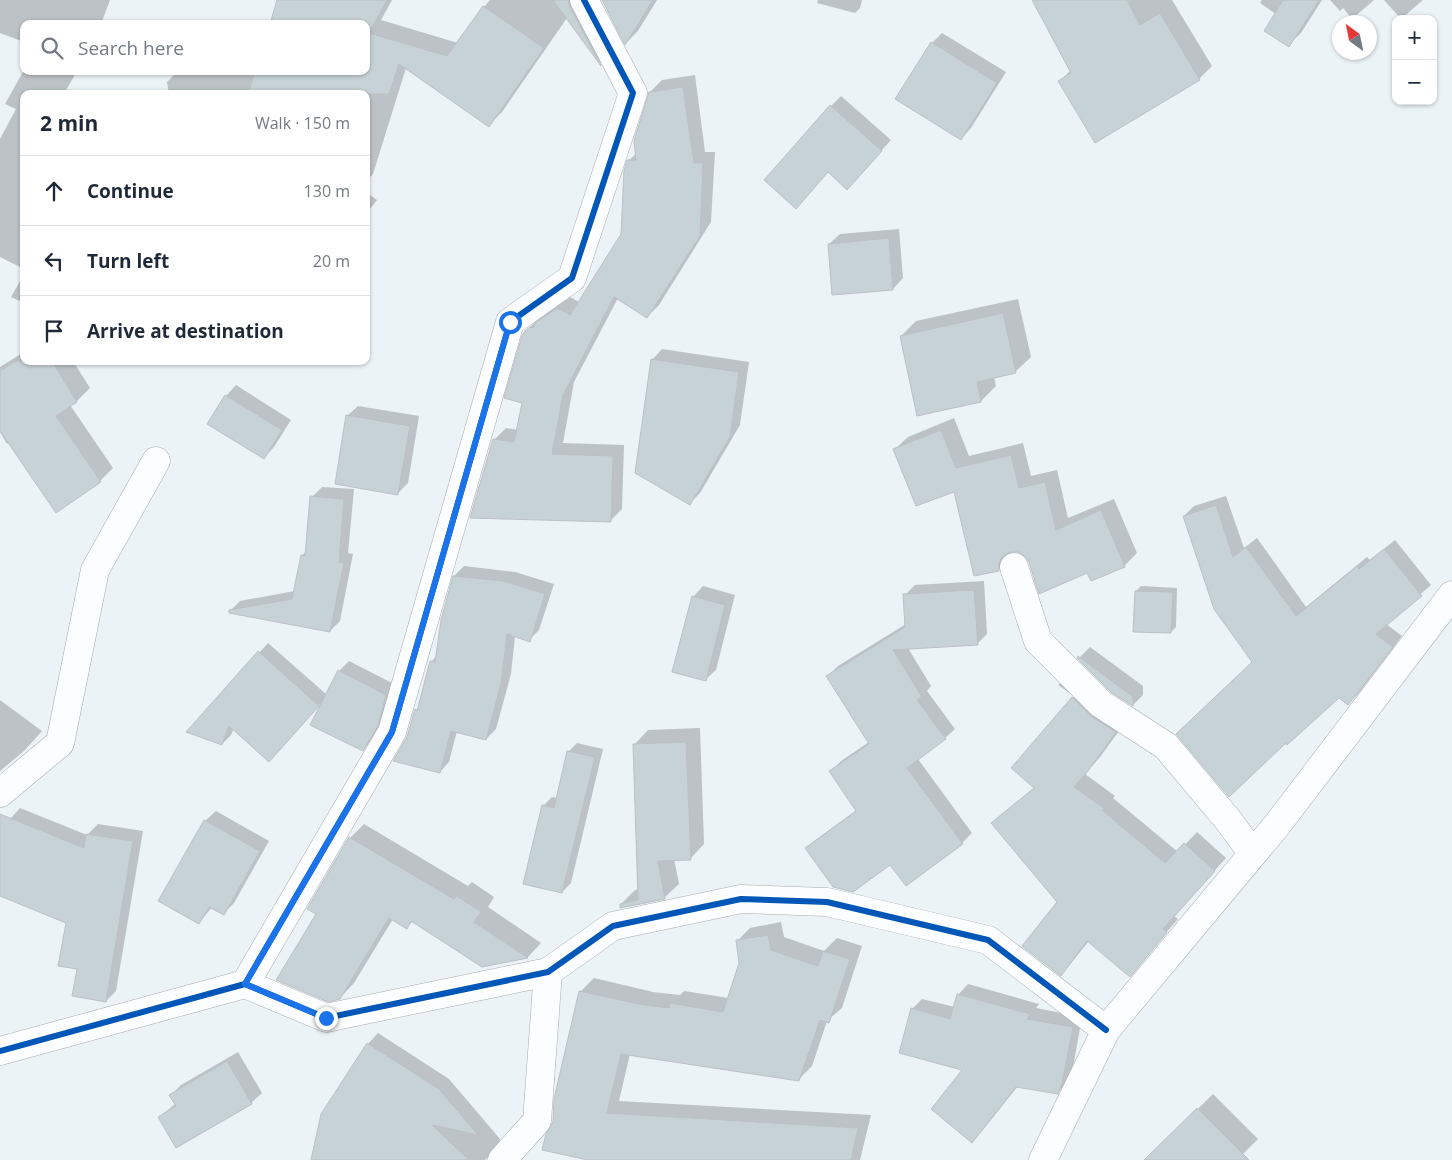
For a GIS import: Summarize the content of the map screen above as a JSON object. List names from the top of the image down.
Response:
{
  "north": "top left",
  "page": {
    "map_buttons": ["+", "−"],
    "search": "Search here",
    "heading": ["2 min", "Walk · 150 m"],
    "list": [
      ["Continue", "130 m"],
      ["Turn left", "20 m"],
      "Arrive at destination"
    ]
  }
}
